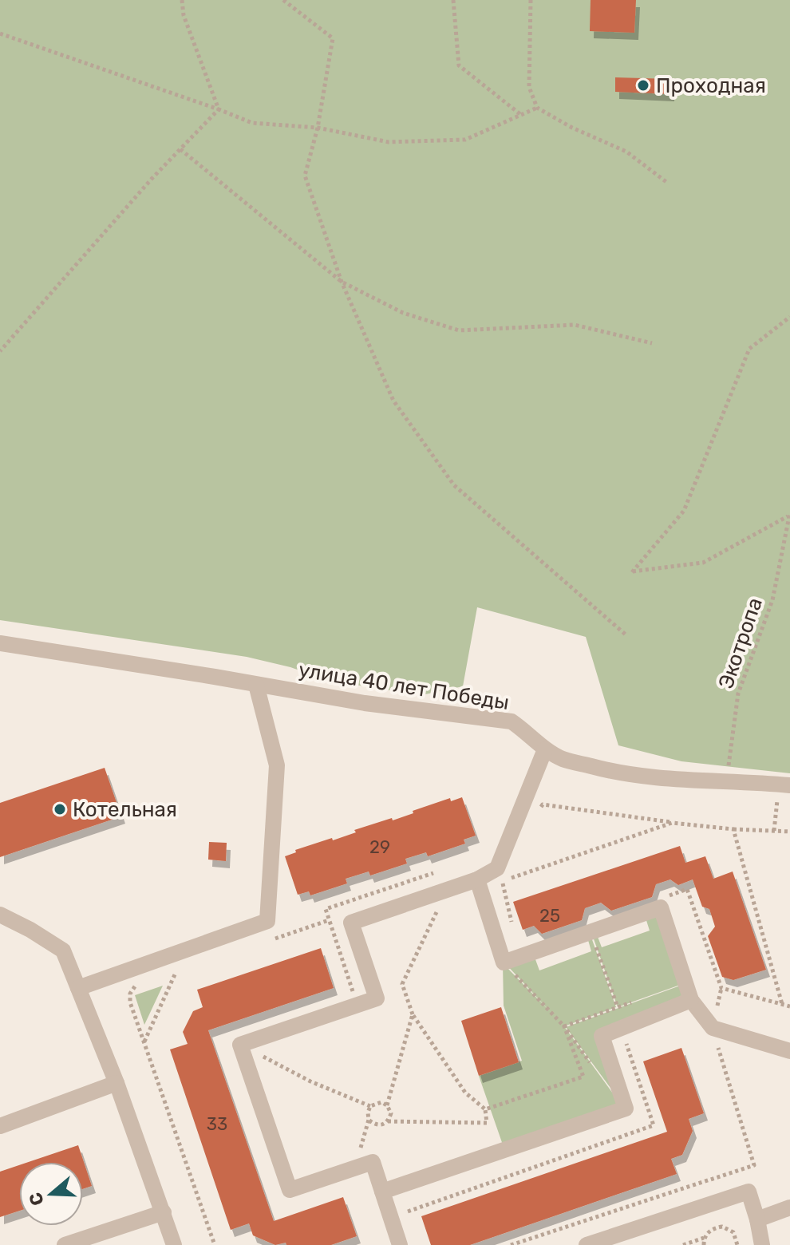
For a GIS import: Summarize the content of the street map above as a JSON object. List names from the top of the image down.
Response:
{
  "streets": {
    "street": ["улица 40 лет Победы"],
    "path": ["Экотропа"]
  },
  "crossings": [
    ["Экотропа", "улица 40 лет Победы"]
  ],
  "places": ["Проходная", "Котельная"],
  "house_numbers": ["29", "25", "33"],
  "north": "left"
}
